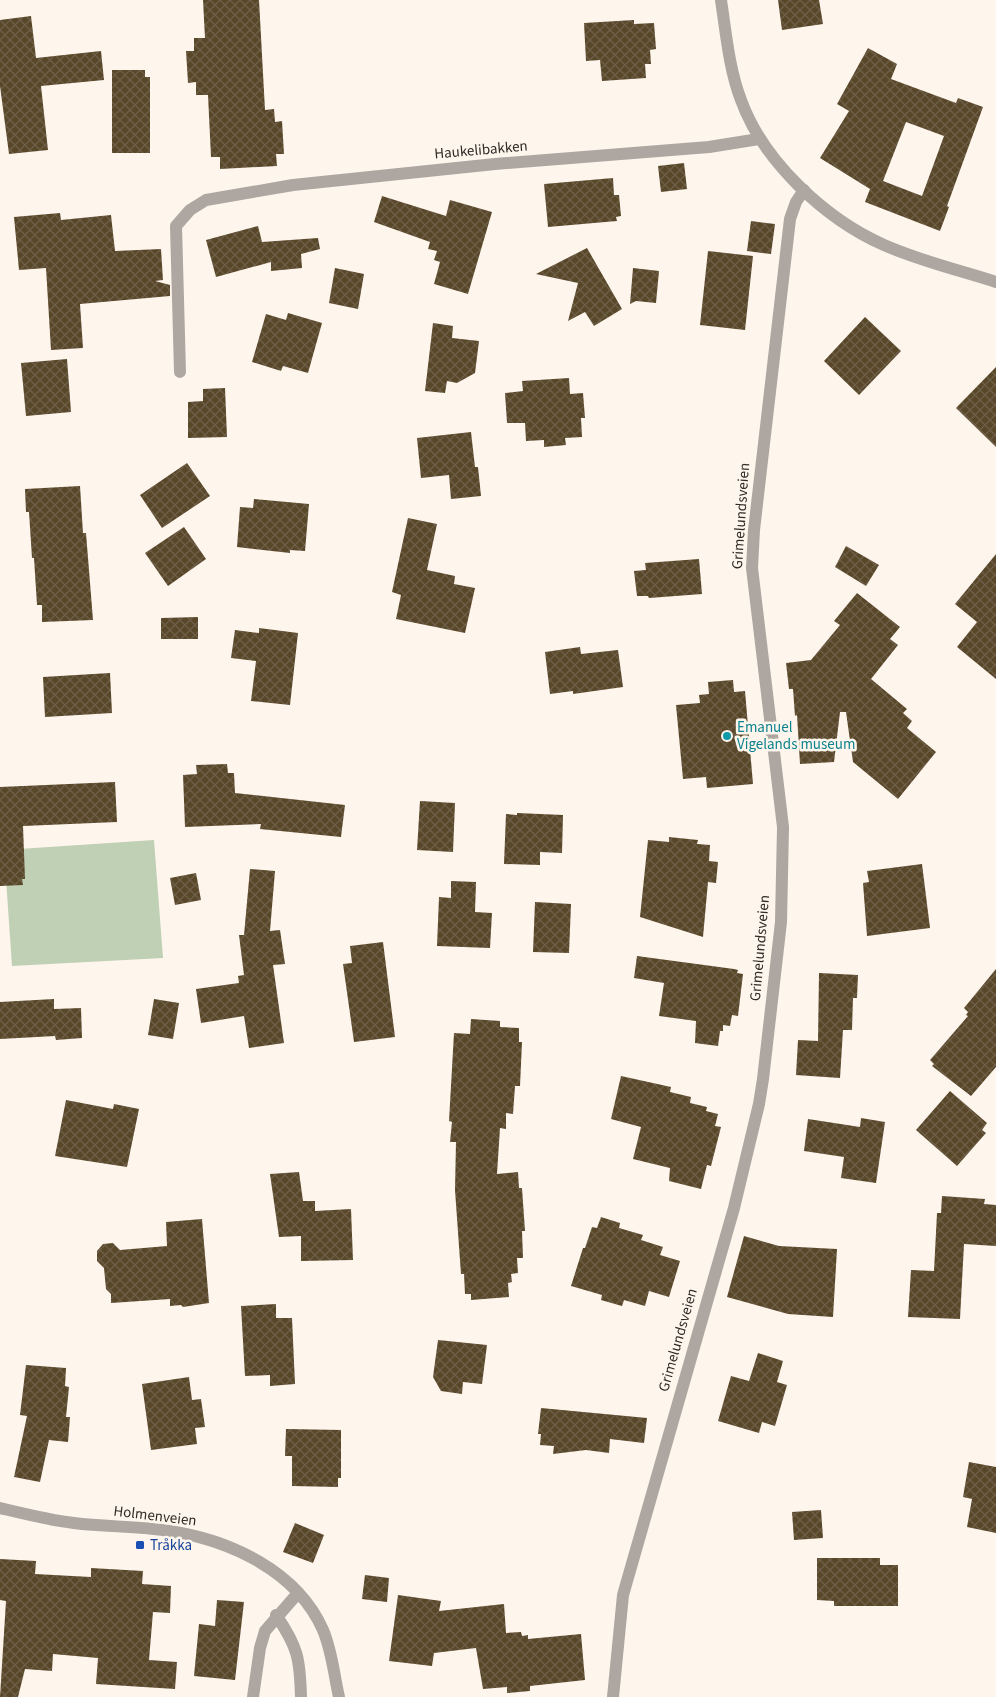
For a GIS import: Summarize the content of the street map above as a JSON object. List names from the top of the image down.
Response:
{
  "streets": {
    "street": ["Haukelibakken", "Grimelundsveien", "Holmenveien"]
  },
  "places": {
    "other": ["Emanuel Vigelands museum"],
    "transit": ["Tråkka"]
  }
}
